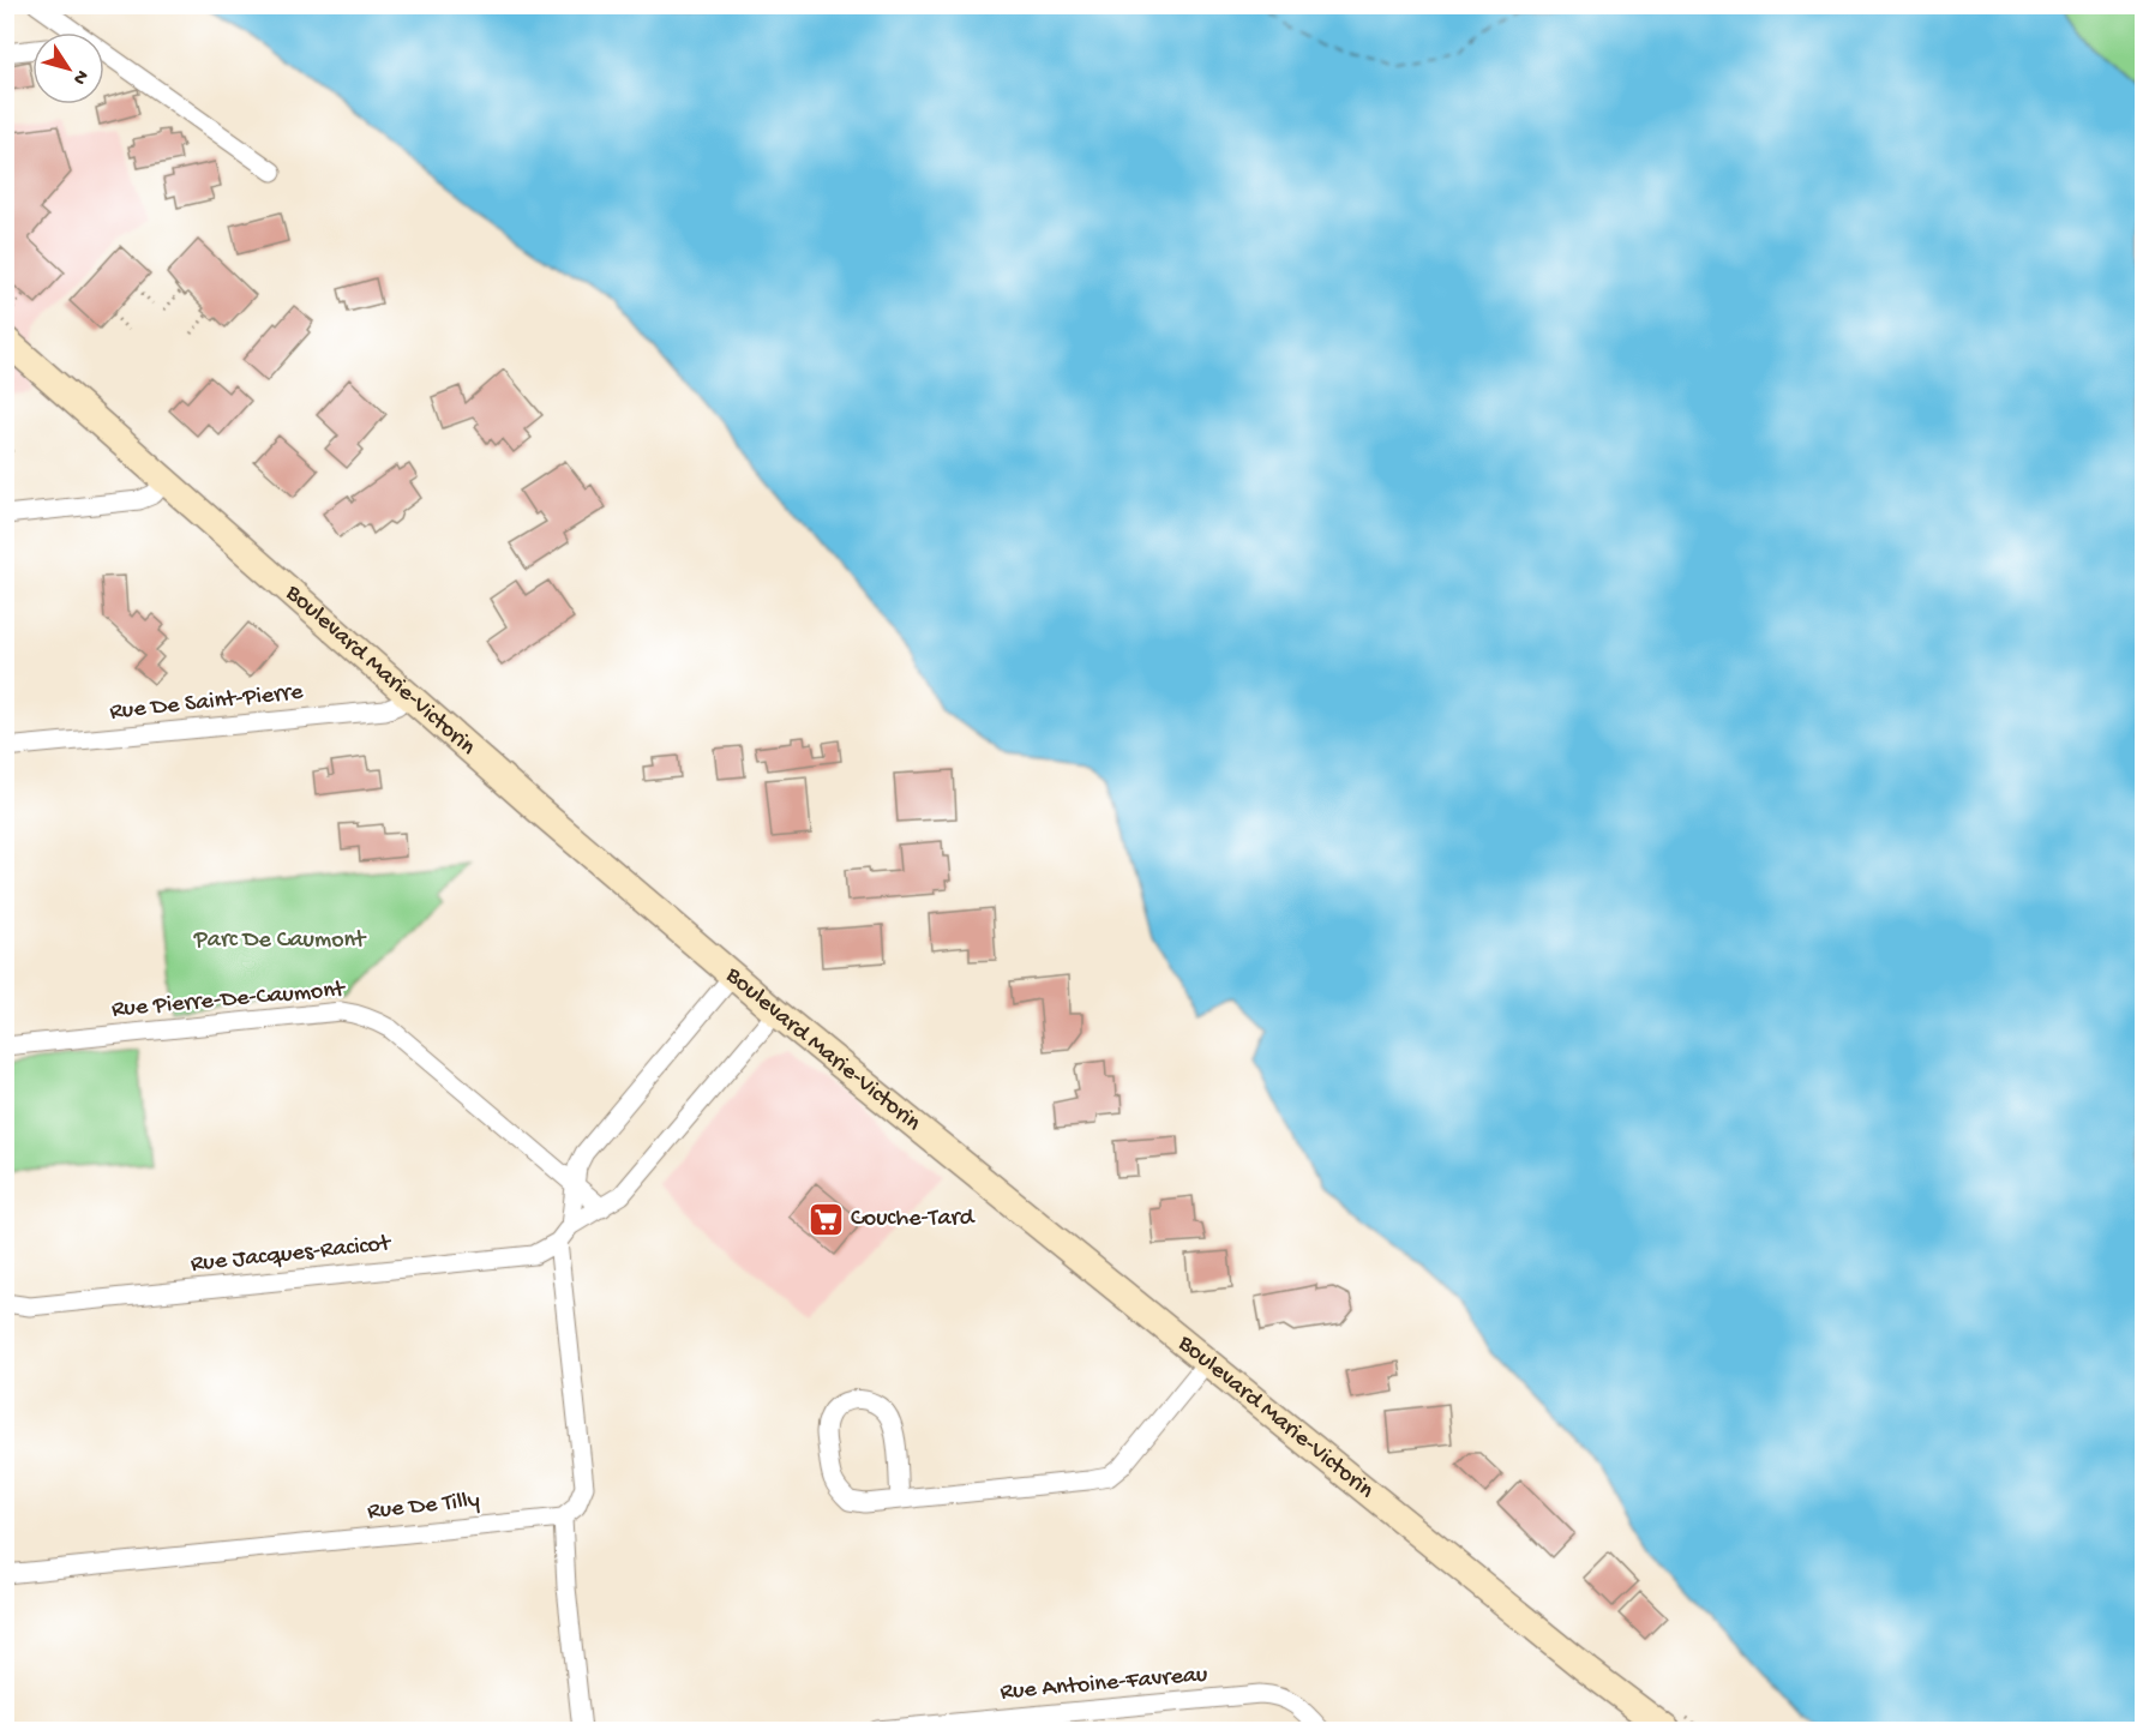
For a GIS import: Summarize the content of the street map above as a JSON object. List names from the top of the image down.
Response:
{
  "streets": {
    "street": [
      "Boulevard Marie-Victorin",
      "Rue De Saint-Pierre",
      "Rue Pierre-De-Caumont",
      "Rue Jacques-Racicot",
      "Rue De Tilly",
      "Rue Antoine-Favreau"
    ]
  },
  "crossings": [
    ["Boulevard Marie-Victorin", "Rue De Saint-Pierre"],
    ["Boulevard Marie-Victorin", "Rue Jacques-Racicot"],
    ["Rue Pierre-De-Caumont", "Rue Jacques-Racicot"]
  ],
  "parks": ["Parc De Caumont"],
  "places": {
    "supermarket": ["Couche-Tard"]
  },
  "north": "bottom right"
}
